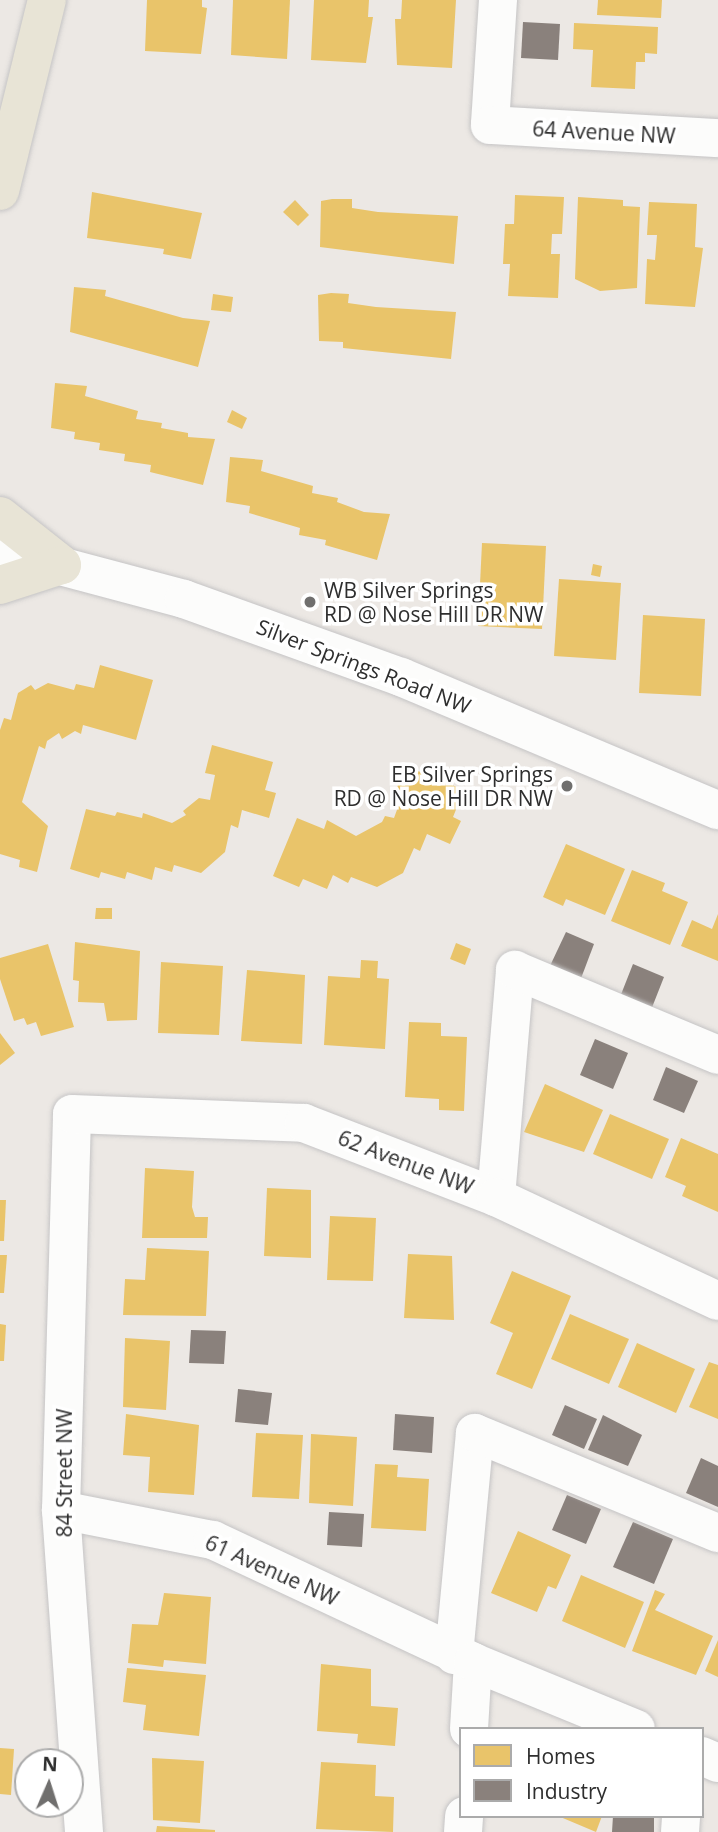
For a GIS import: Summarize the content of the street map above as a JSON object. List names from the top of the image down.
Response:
{
  "streets": {
    "street": [
      "64 Avenue NW",
      "Silver Springs Road NW",
      "62 Avenue NW",
      "84 Street NW",
      "61 Avenue NW"
    ]
  },
  "crossings": [
    ["62 Avenue NW", "84 Street NW"],
    ["84 Street NW", "61 Avenue NW"]
  ],
  "places": ["WB Silver Springs RD @ Nose Hill DR NW", "EB Silver Springs RD @ Nose Hill DR NW"],
  "legend": ["Homes", "Industry"],
  "north": "top"
}
